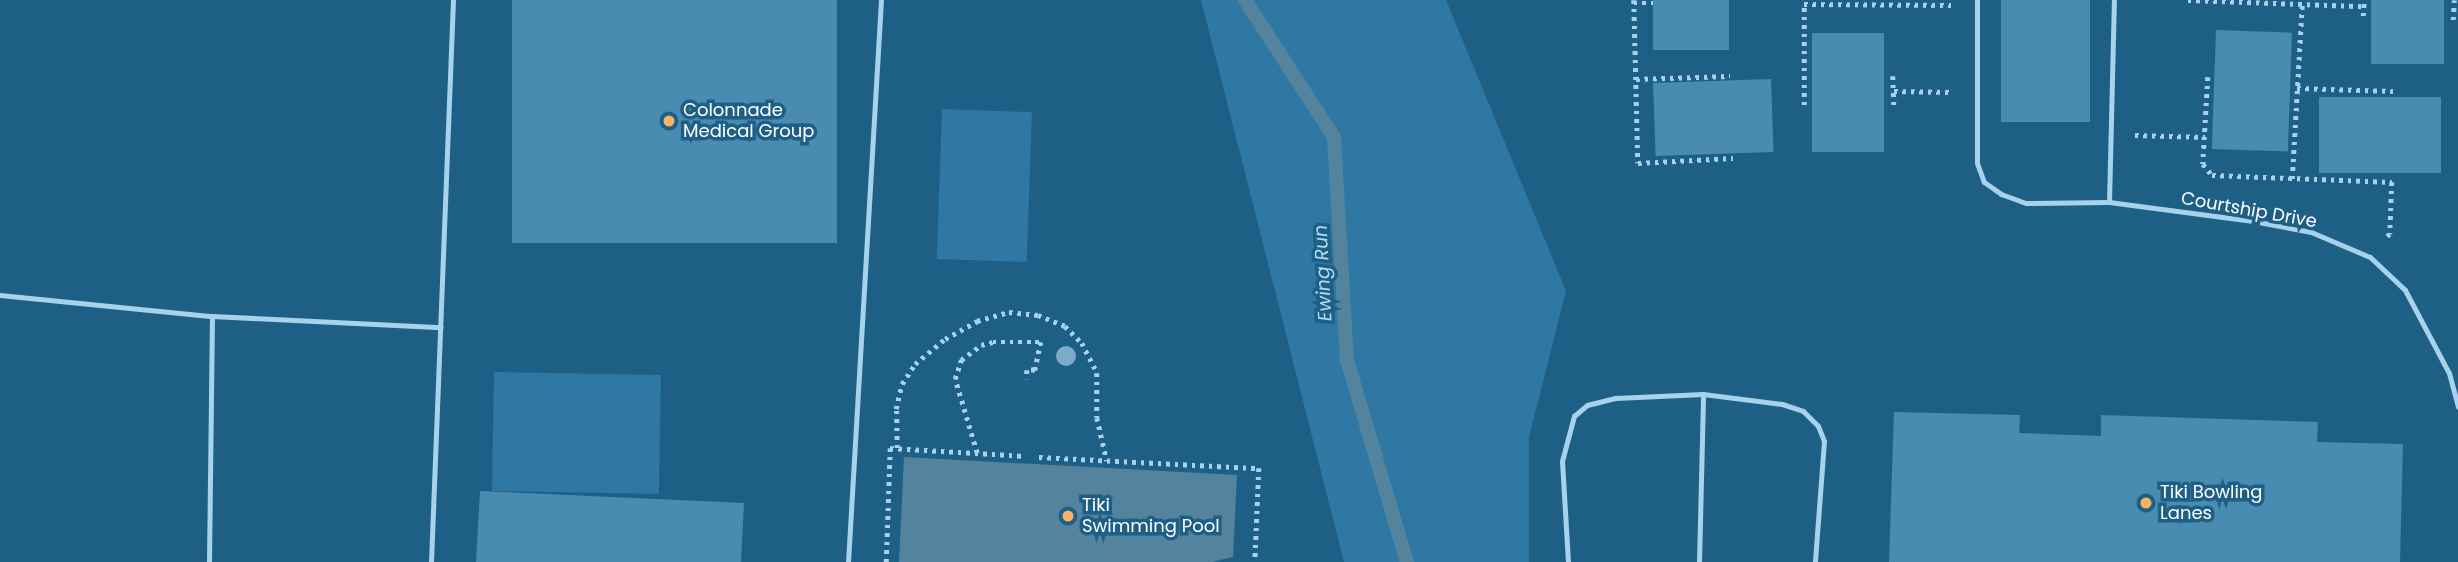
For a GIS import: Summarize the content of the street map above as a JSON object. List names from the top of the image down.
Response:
{
  "streets": {
    "lane": ["Courtship Drive"]
  },
  "water": ["Ewing Run"],
  "places": ["Colonnade Medical Group", "Tiki Bowling Lanes", "Tiki Swimming Pool"]
}
